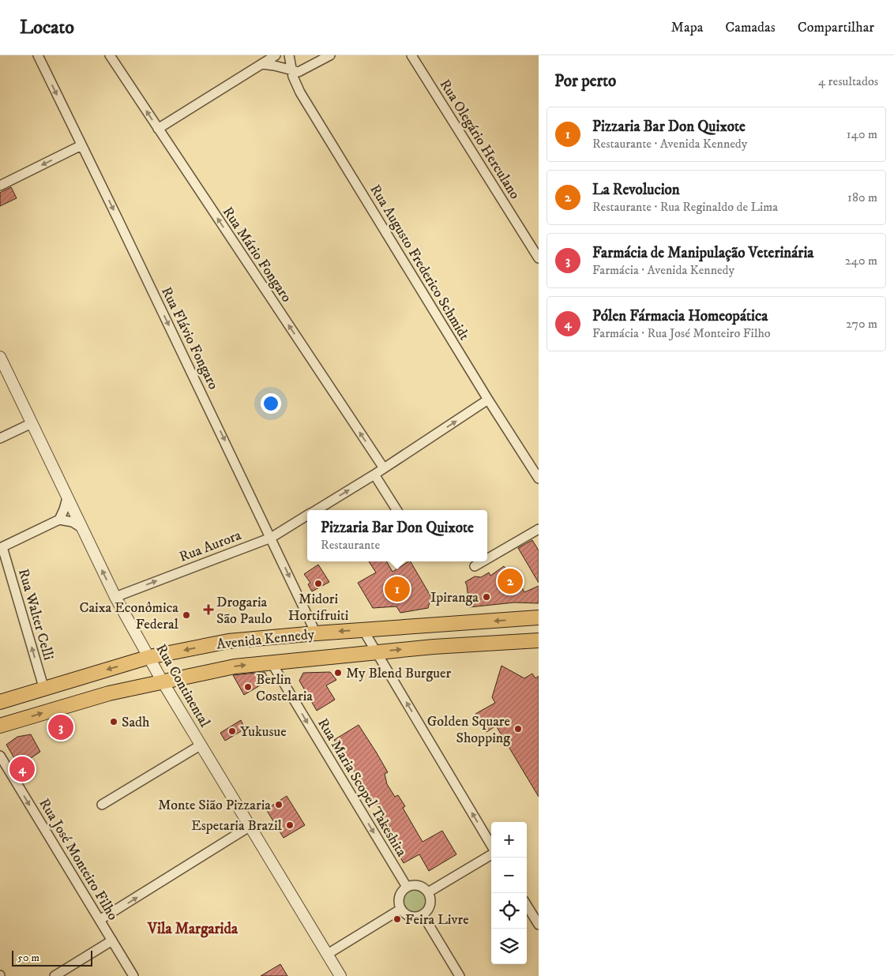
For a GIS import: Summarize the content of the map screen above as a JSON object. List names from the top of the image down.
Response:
{
  "streets": {
    "main road": ["Avenida Kennedy"],
    "street": [
      "Rua Olegário Herculano",
      "Rua Mário Fongaro",
      "Rua Augusto Frederico Schmidt",
      "Rua Flávio Fongaro",
      "Rua Aurora",
      "Rua Walter Celli",
      "Rua Continental",
      "Rua Maria Scopel Takeshita",
      "Rua José Monteiro Filho"
    ]
  },
  "crossings": [
    ["Rua Mário Fongaro", "Rua Aurora"],
    ["Rua Augusto Frederico Schmidt", "Rua Aurora"],
    ["Rua Flávio Fongaro", "Rua Aurora"],
    ["Rua Flávio Fongaro", "Avenida Kennedy"],
    ["Rua Aurora", "Rua Continental"],
    ["Rua Walter Celli", "Avenida Kennedy"],
    ["Avenida Kennedy", "Rua Continental"],
    ["Avenida Kennedy", "Rua Maria Scopel Takeshita"]
  ],
  "one_way": [
    "Rua Mário Fongaro",
    "Rua Flávio Fongaro",
    "Rua Aurora",
    "Rua Walter Celli",
    "Rua Maria Scopel Takeshita",
    "Rua José Monteiro Filho"
  ],
  "districts": ["Vila Margarida"],
  "places": {
    "other": [
      "Midori Hortifruiti",
      "Ipiranga",
      "Caixa Econômica Federal",
      "My Blend Burguer",
      "Berlin Costelaria",
      "Sadh",
      "Golden Square Shopping",
      "Yukusue",
      "Monte Sião Pizzaria",
      "Espetaria Brazil",
      "Feira Livre"
    ],
    "health": ["Drogaria São Paulo"]
  },
  "scale_bar": "50 m",
  "page": {
    "header": "Locato",
    "nav": ["Mapa", "Camadas", "Compartilhar"],
    "heading": ["Por perto", "4 resultados"],
    "list": [
      {
        "mark": "1",
        "name": "Pizzaria Bar Don Quixote",
        "note": "Restaurante · Avenida Kennedy",
        "value": "140 m"
      },
      {
        "mark": "2",
        "name": "La Revolucion",
        "note": "Restaurante · Rua Reginaldo de Lima",
        "value": "180 m"
      },
      {
        "mark": "3",
        "name": "Farmácia de Manipulação Veterinária",
        "note": "Farmácia · Avenida Kennedy",
        "value": "240 m"
      },
      {
        "mark": "4",
        "name": "Pólen Fármacia Homeopática",
        "note": "Farmácia · Rua José Monteiro Filho",
        "value": "270 m"
      }
    ],
    "popup": ["Pizzaria Bar Don Quixote", "Restaurante"],
    "pins": [
      "2",
      "1",
      "3",
      "4"
    ],
    "map_buttons": ["+", "−"],
    "scale": "50 m"
  }
}
